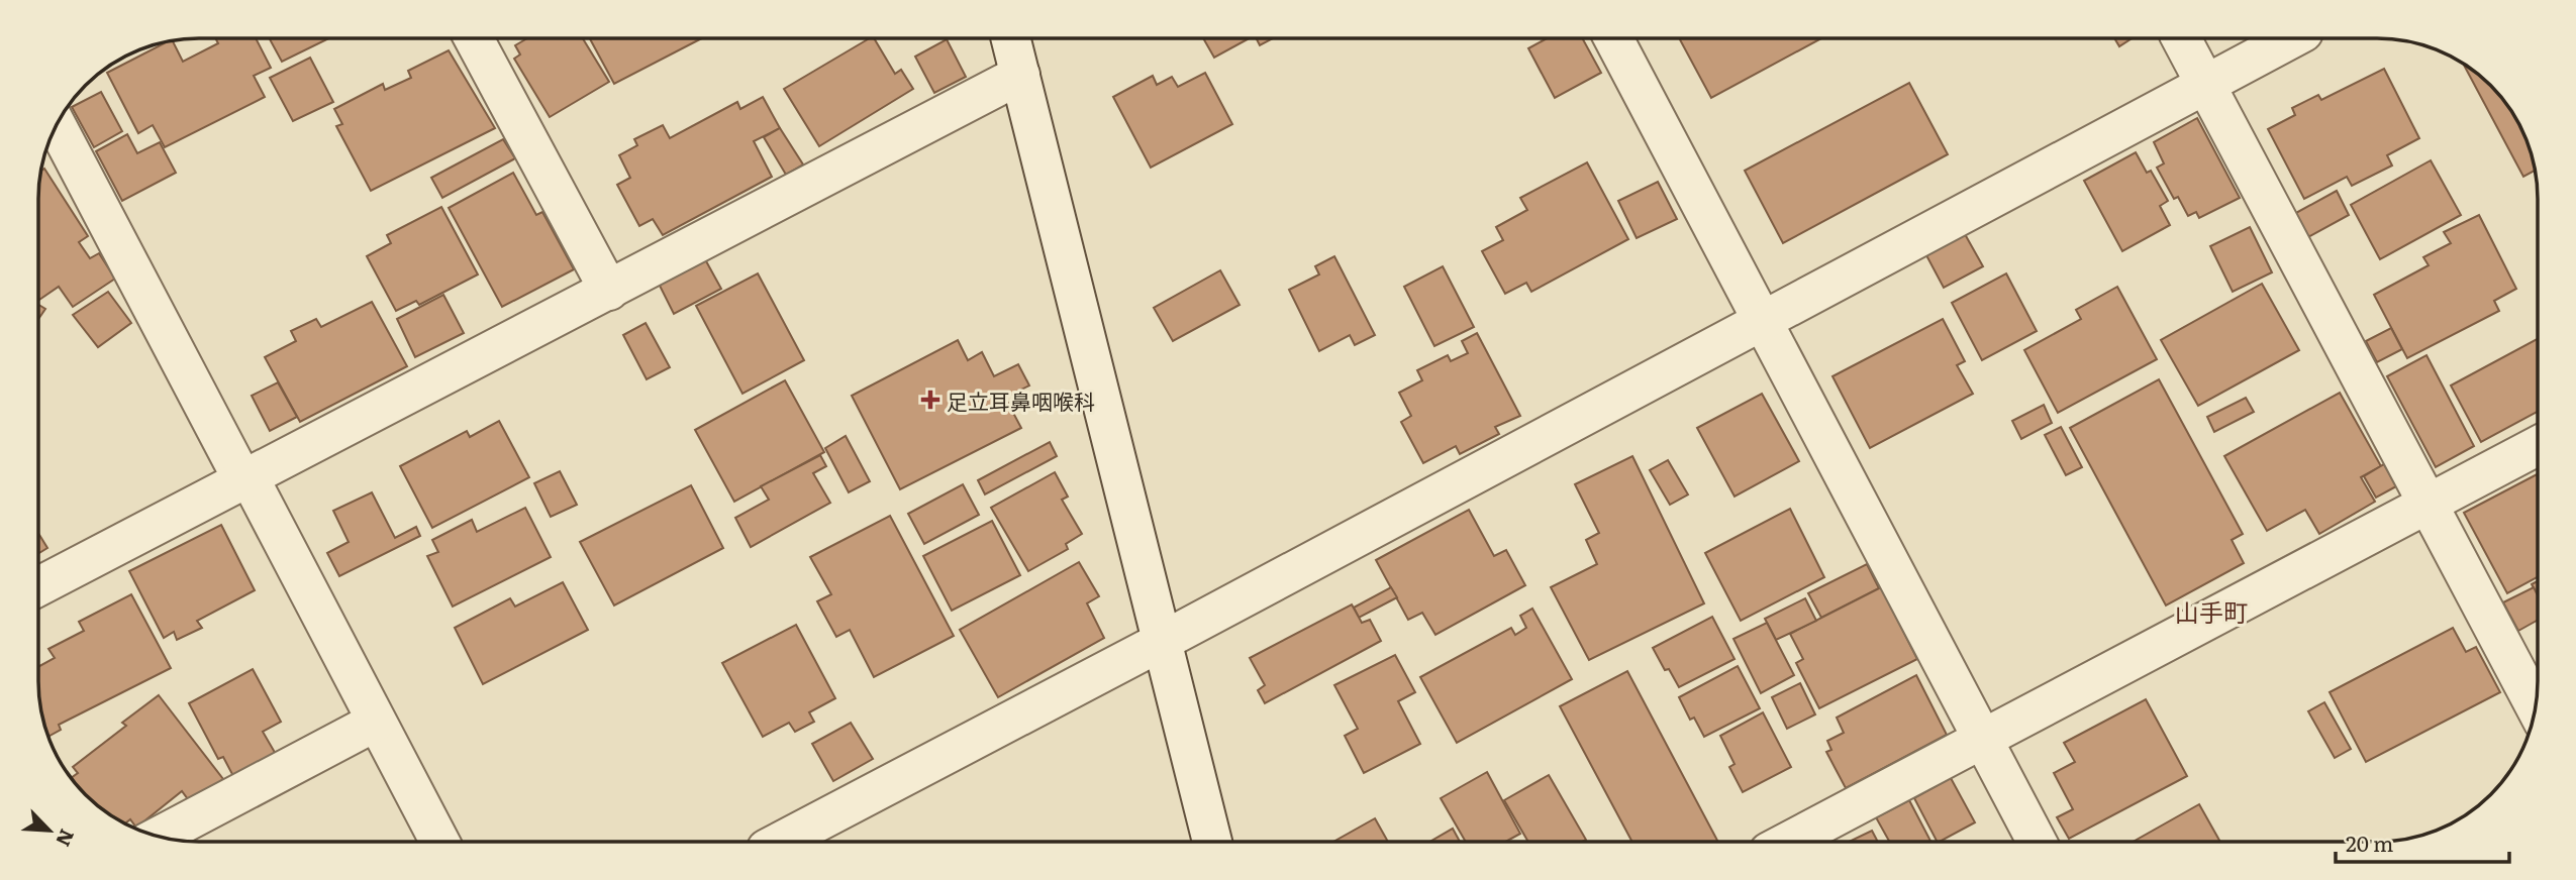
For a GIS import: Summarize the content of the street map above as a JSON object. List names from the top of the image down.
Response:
{
  "districts": ["山手町"],
  "places": {
    "health": ["足立耳鼻咽喉科"]
  },
  "scale_bar": "20 m",
  "north": "bottom right"
}
